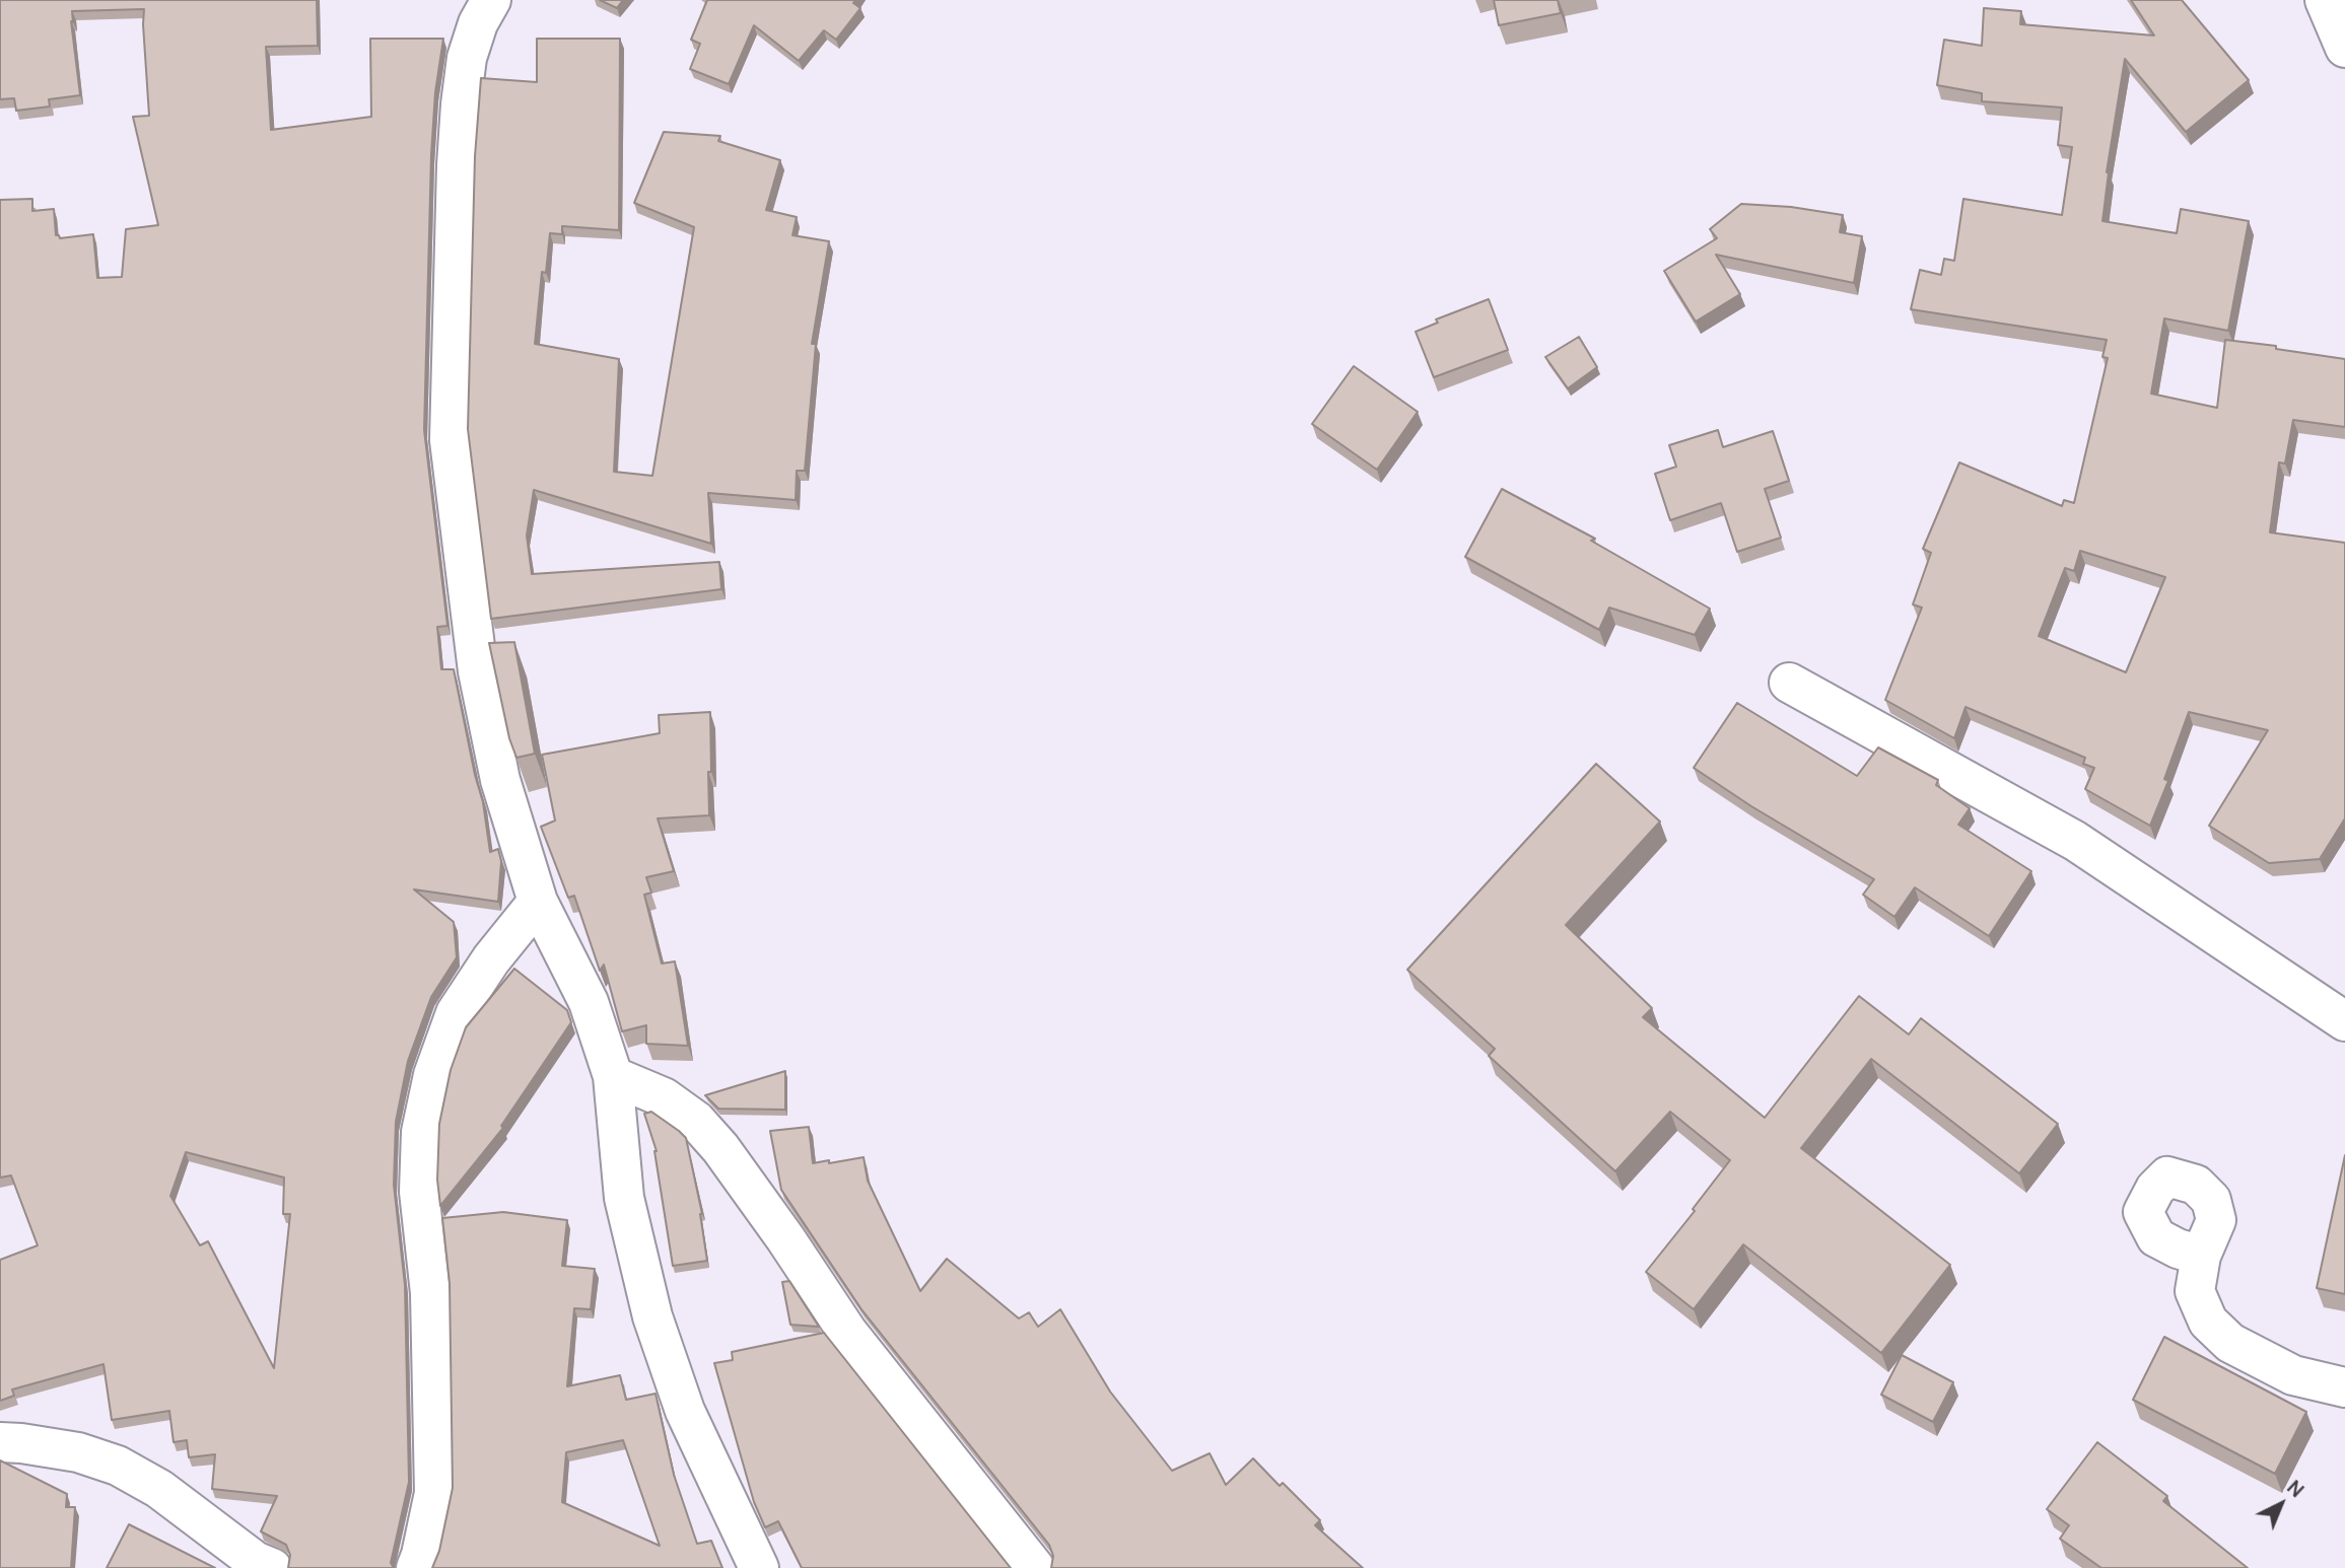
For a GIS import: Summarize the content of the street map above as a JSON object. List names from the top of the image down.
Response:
{
  "north": "top right"
}
